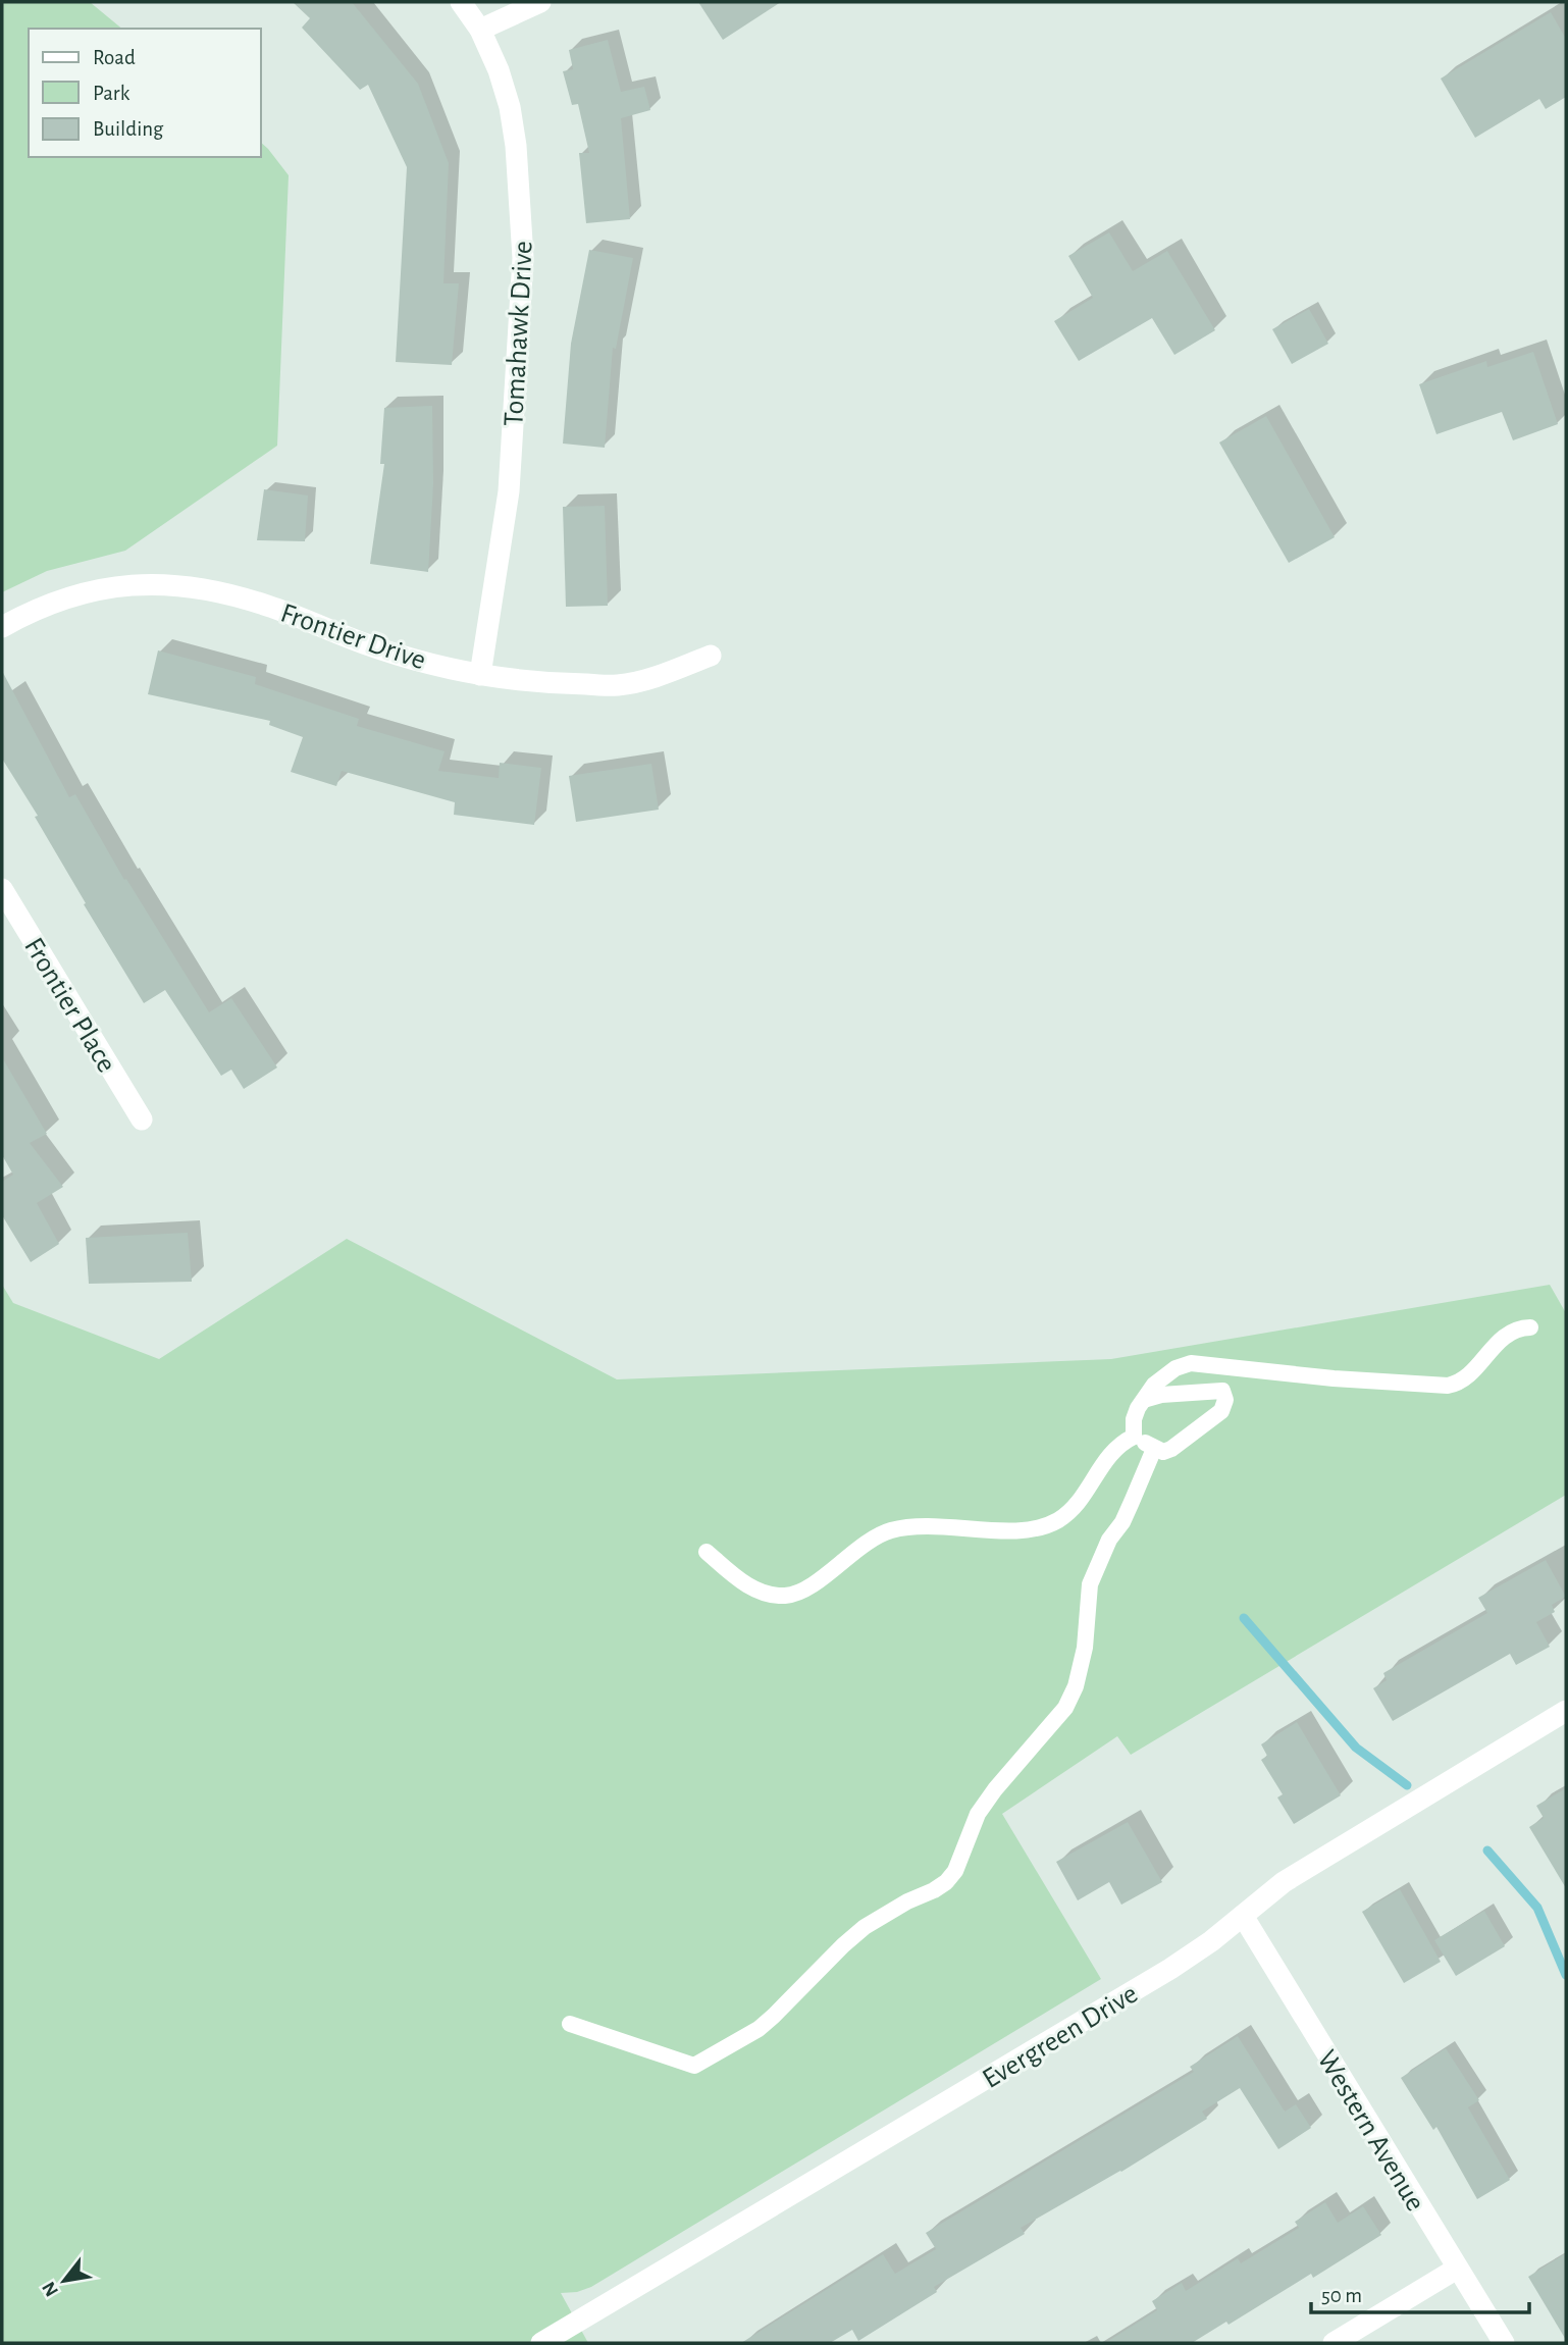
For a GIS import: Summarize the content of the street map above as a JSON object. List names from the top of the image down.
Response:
{
  "streets": {
    "street": [
      "Tomahawk Drive",
      "Frontier Drive",
      "Frontier Place",
      "Evergreen Drive",
      "Western Avenue"
    ]
  },
  "crossings": [
    ["Tomahawk Drive", "Frontier Drive"],
    ["Evergreen Drive", "Western Avenue"]
  ],
  "legend": ["Road", "Park", "Building"],
  "scale_bar": "50 m",
  "north": "bottom left"
}
